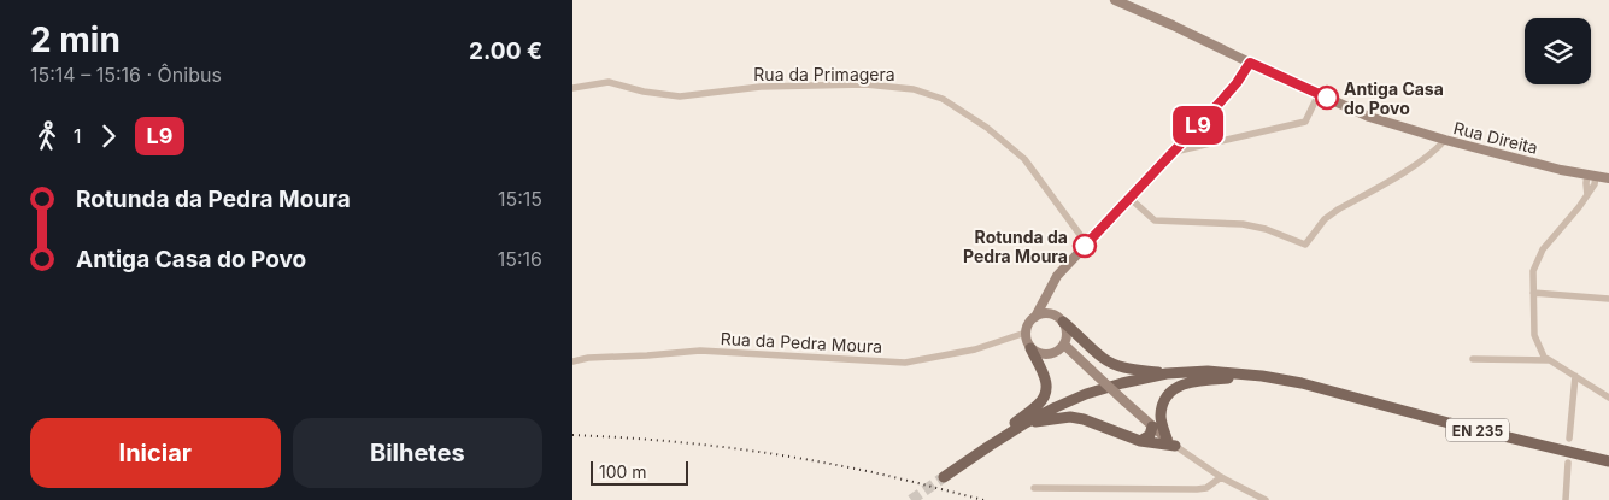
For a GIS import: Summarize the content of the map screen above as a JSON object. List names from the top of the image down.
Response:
{
  "streets": {
    "main road": ["EN 235"],
    "street": ["Rua da Primagera", "Rua Direita", "Rua da Pedra Moura"]
  },
  "places": ["Antiga Casa do Povo", "Rotunda da Pedra Moura"],
  "lines": ["bus line L9"],
  "scale_bar": "100 m",
  "page": {
    "heading": ["2 min", "15:14 – 15:16 · Ônibus", "2.00 €"],
    "on_map": "L9",
    "legs": ["1", "L9"],
    "list": [
      {
        "name": "Rotunda da Pedra Moura",
        "value": "15:15"
      },
      {
        "name": "Antiga Casa do Povo",
        "value": "15:16"
      }
    ],
    "buttons": ["Iniciar", "Bilhetes"],
    "scale": "100 m"
  }
}
